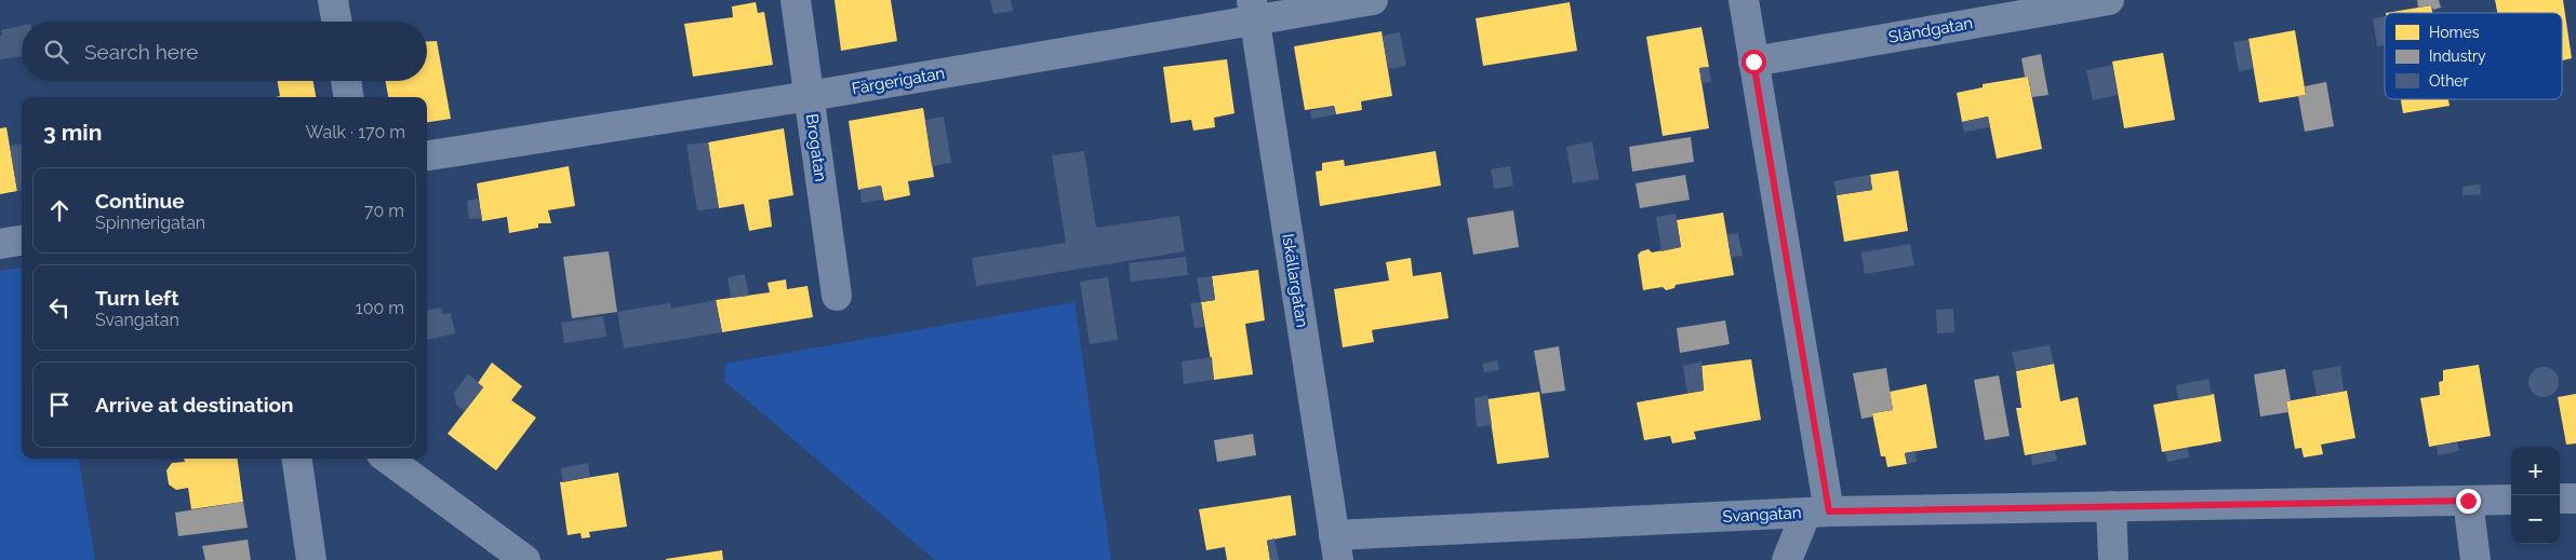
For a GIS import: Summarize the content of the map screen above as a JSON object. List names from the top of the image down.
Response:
{
  "streets": {
    "street": [
      "Sländgatan",
      "Färgerigatan",
      "Brogatan",
      "Iskällargatan",
      "Svangatan"
    ]
  },
  "crossings": [
    ["Färgerigatan", "Brogatan"],
    ["Färgerigatan", "Iskällargatan"],
    ["Iskällargatan", "Svangatan"]
  ],
  "legend": ["Homes", "Industry", "Other"],
  "page": {
    "search": "Search here",
    "heading": ["3 min", "Walk · 170 m"],
    "list": [
      ["Continue", "Spinnerigatan", "70 m"],
      ["Turn left", "Svangatan", "100 m"],
      "Arrive at destination"
    ],
    "map_buttons": ["+", "−"]
  }
}
